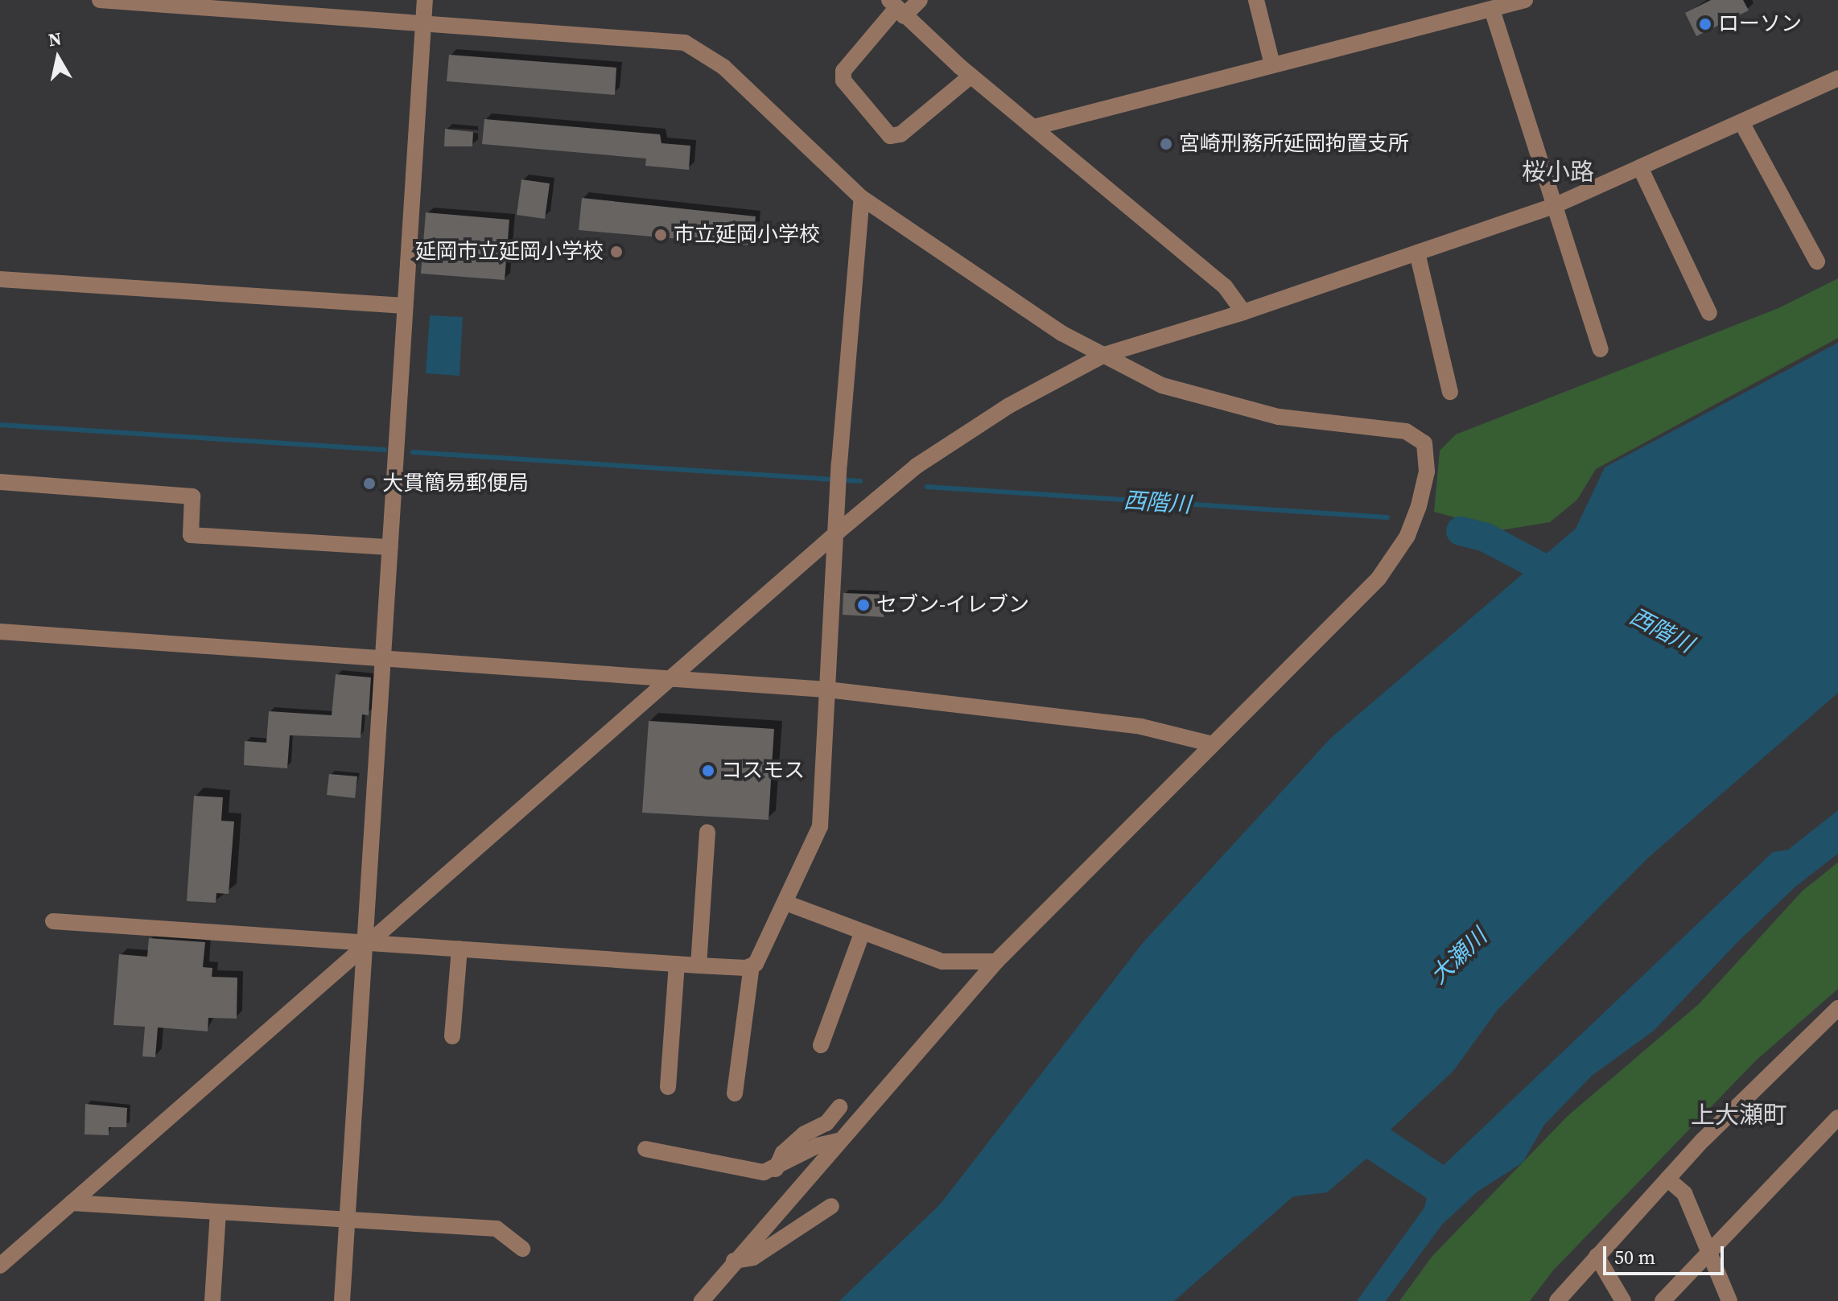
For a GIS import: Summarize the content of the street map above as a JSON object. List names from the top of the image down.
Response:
{
  "districts": ["桜小路", "上大瀬町"],
  "water": ["西階川", "大瀬川"],
  "places": [
    "ローソン",
    "宮崎刑務所延岡拘置支所",
    "市立延岡小学校",
    "延岡市立延岡小学校",
    "大貫簡易郵便局",
    "セブン-イレブン",
    "コスモス"
  ],
  "scale_bar": "50 m",
  "north": "top"
}
